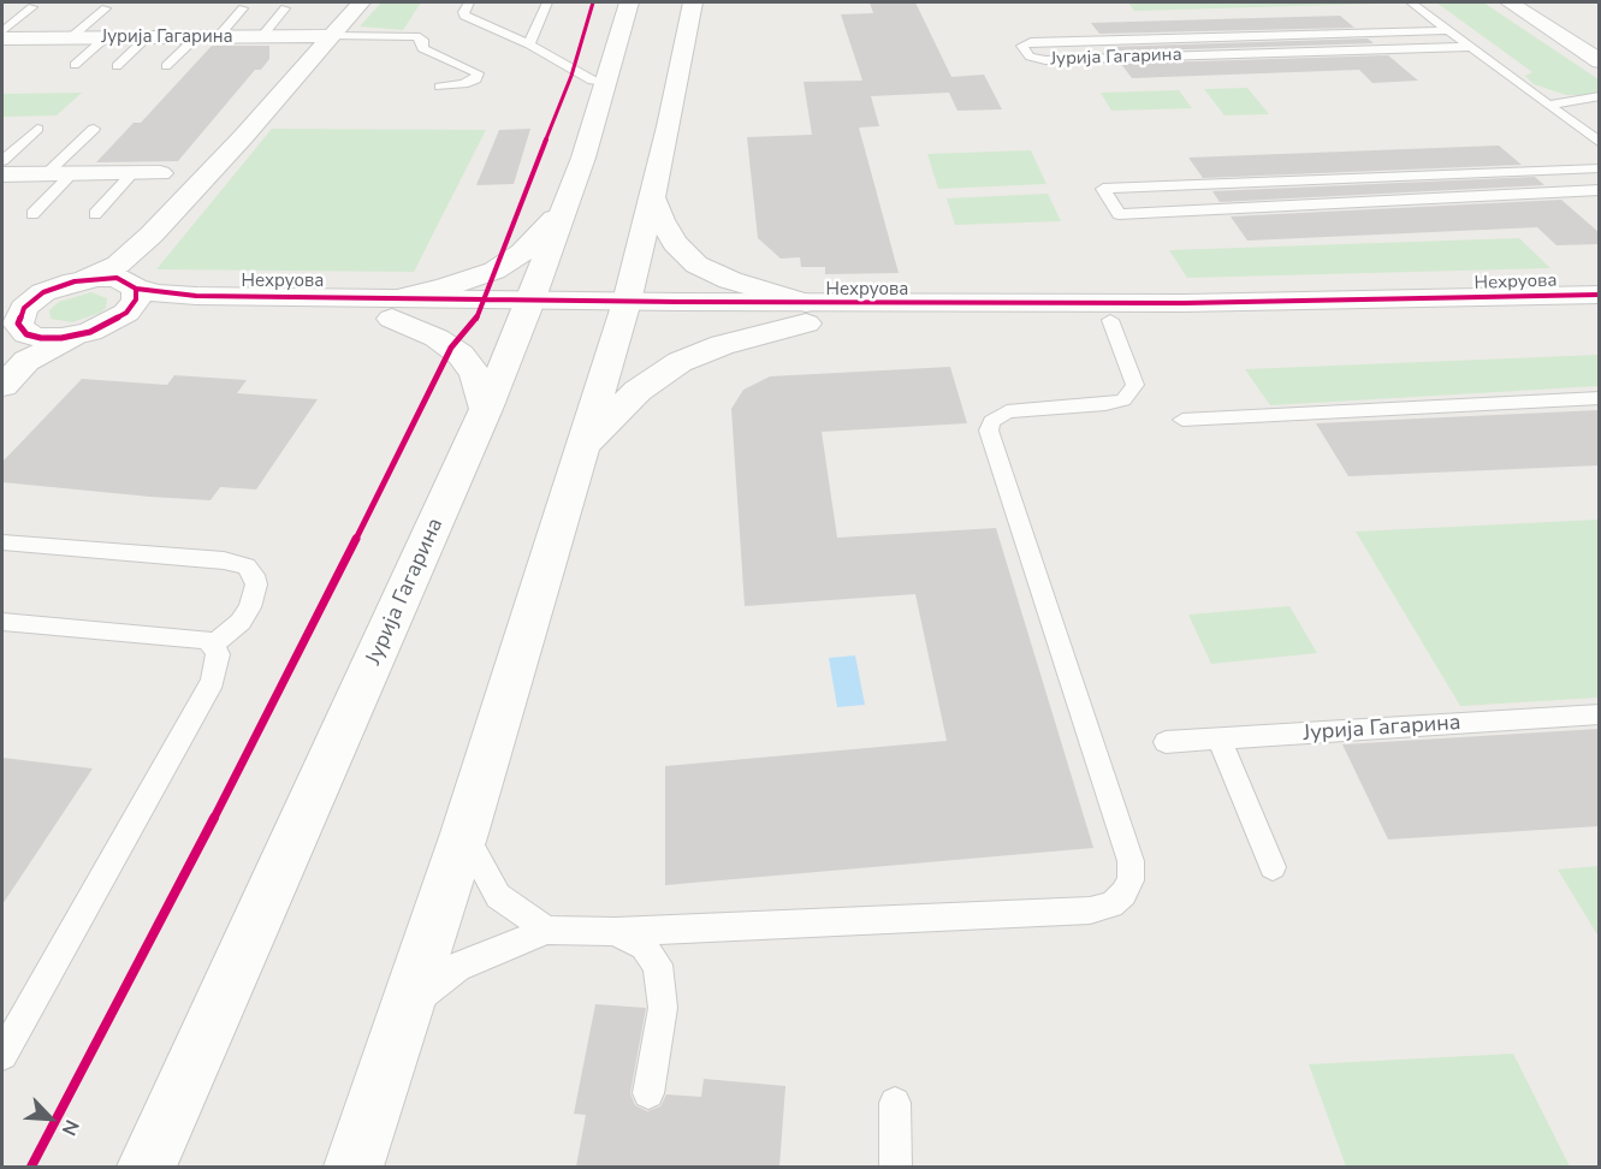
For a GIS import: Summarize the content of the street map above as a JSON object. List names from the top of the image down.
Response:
{
  "streets": {
    "street": ["Јурија Гагарина", "Нехруова"]
  },
  "crossings": [
    ["Јурија Гагарина", "Нехруова"]
  ],
  "north": "bottom right"
}
